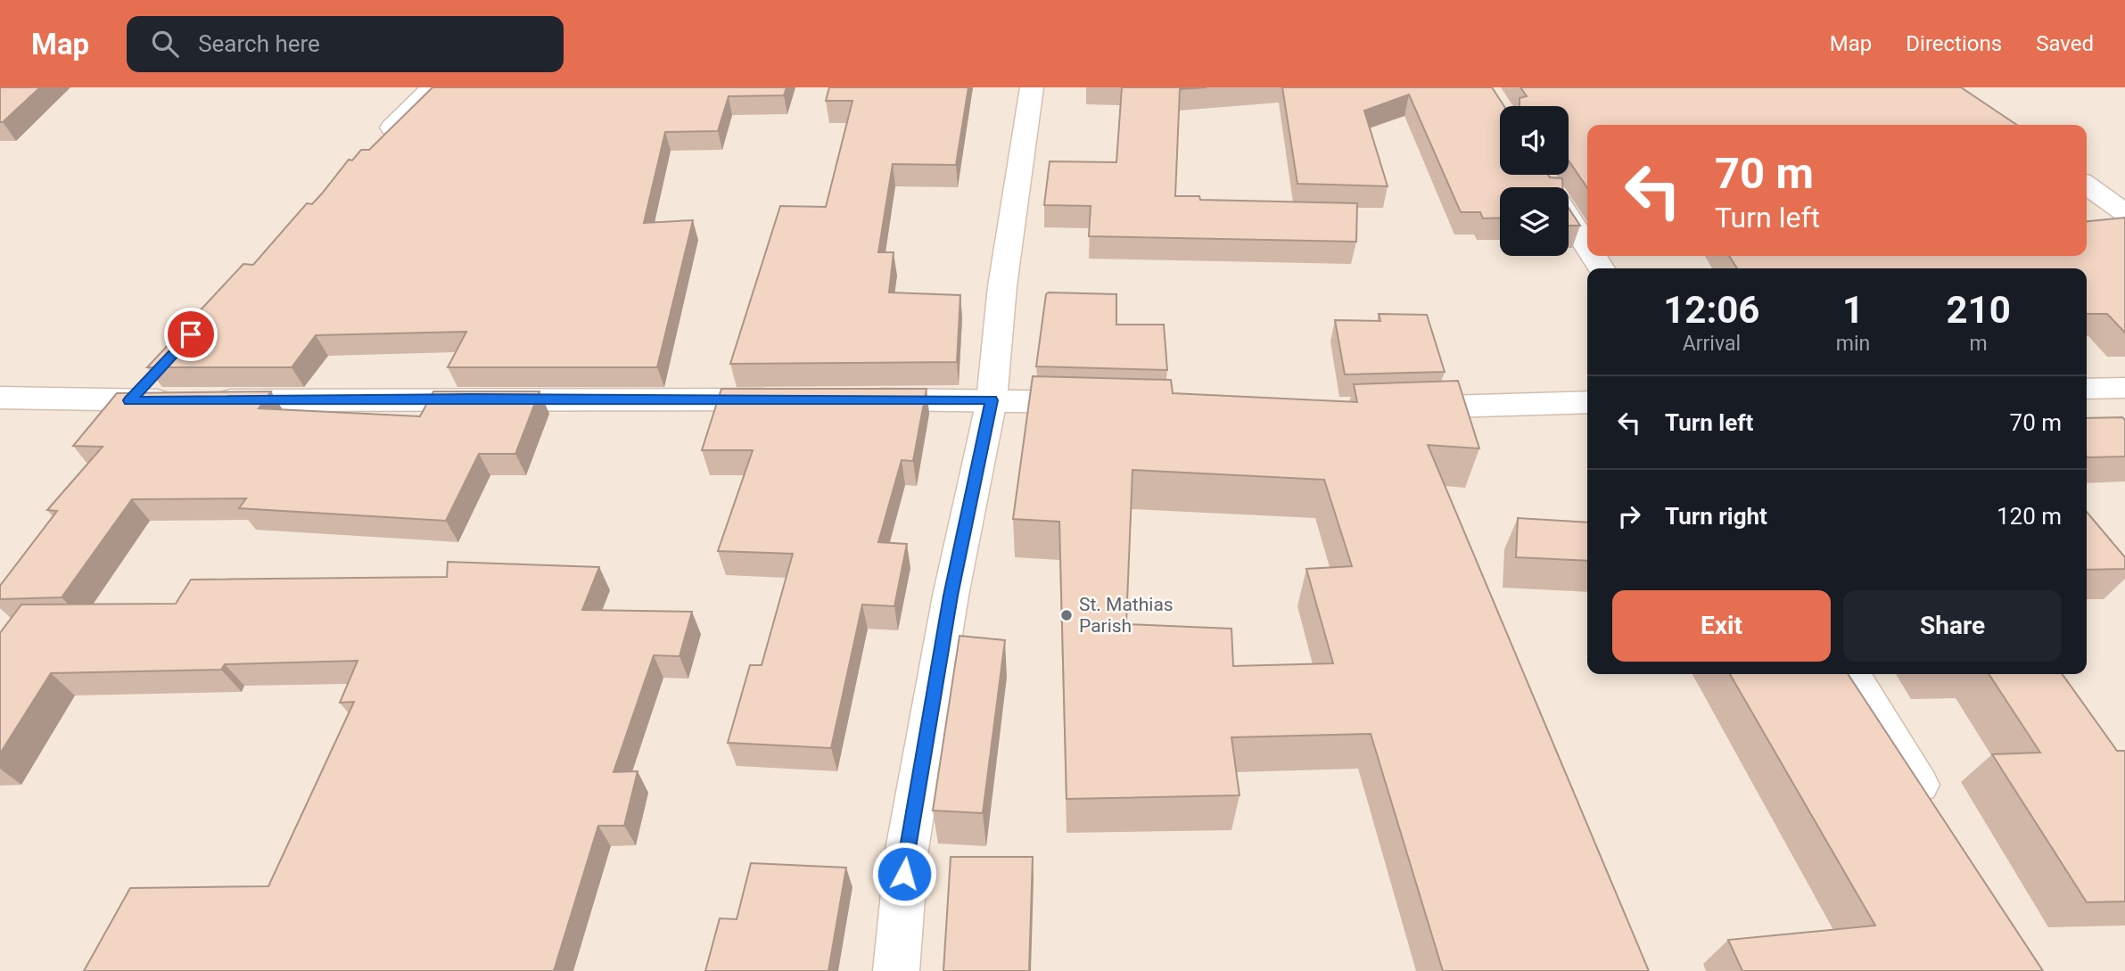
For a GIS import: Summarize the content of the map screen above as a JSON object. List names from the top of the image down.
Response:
{
  "places": ["St. Mathias Parish"],
  "page": {
    "header": "Map",
    "search": "Search here",
    "nav": ["Map", "Directions", "Saved"],
    "turn": ["70 m", "Turn left"],
    "eta": [
      "12:06",
      "Arrival",
      "1",
      "min",
      "210",
      "m"
    ],
    "list": [
      {
        "name": "Turn left",
        "value": "70 m"
      },
      {
        "name": "Turn right",
        "value": "120 m"
      }
    ],
    "buttons": ["Exit", "Share"]
  }
}
